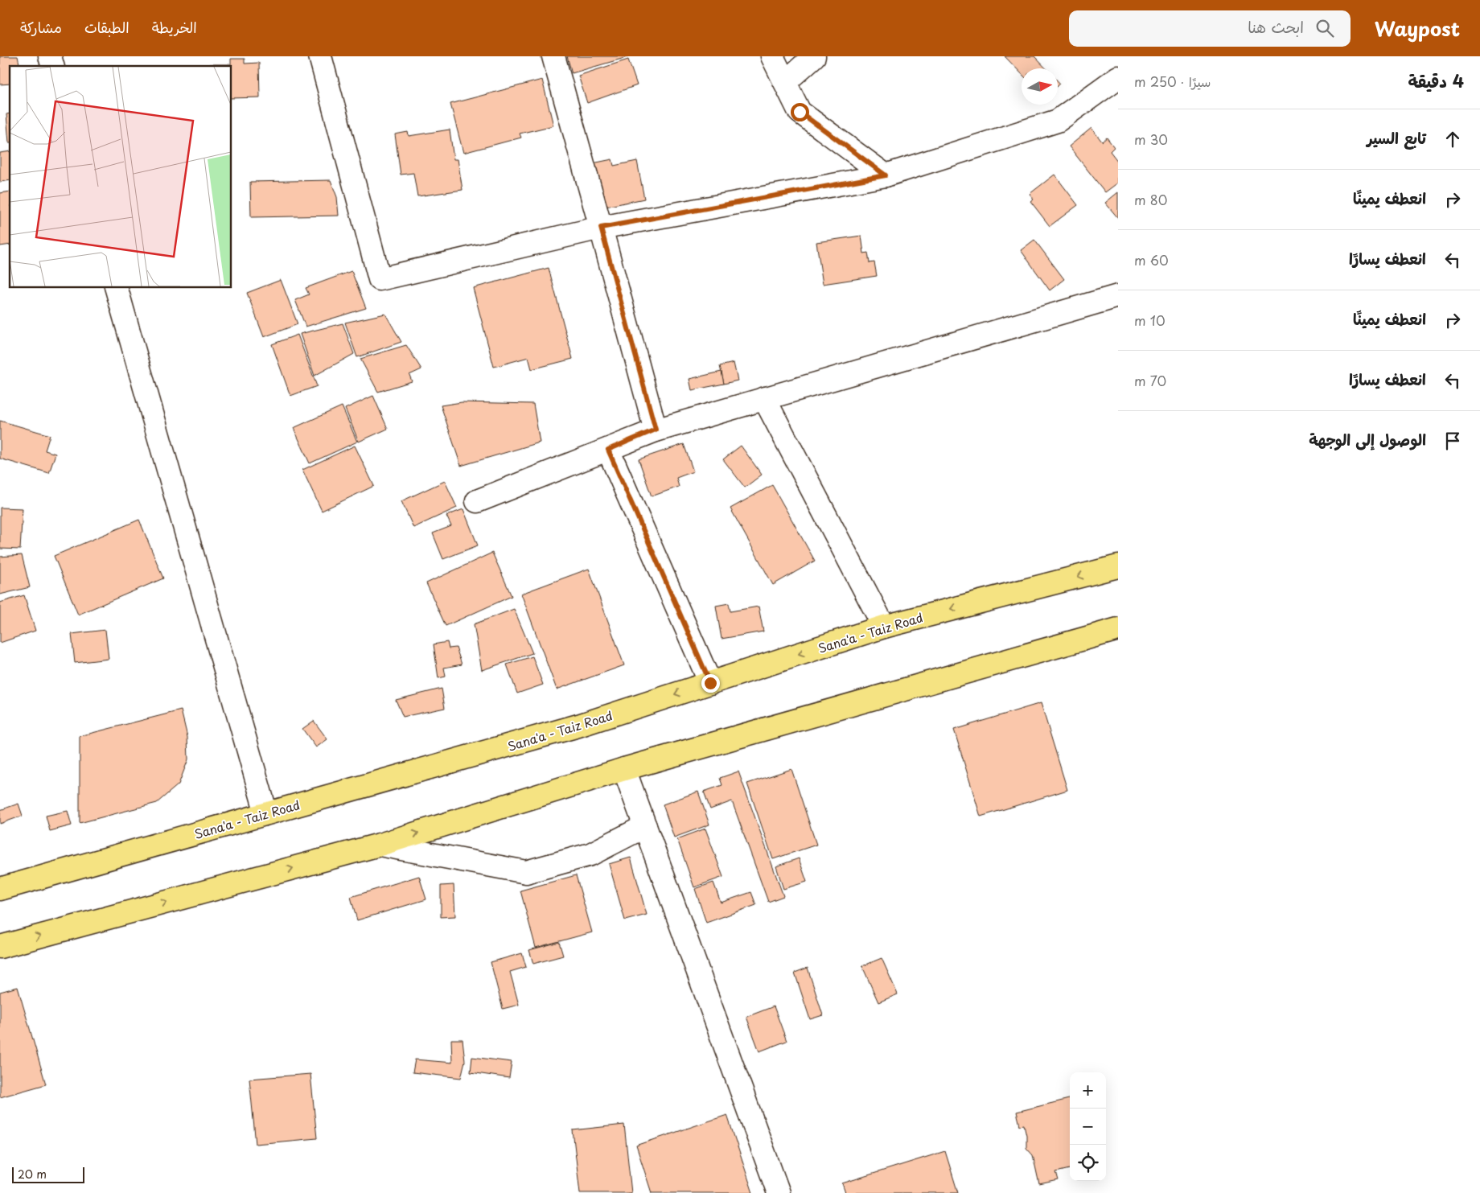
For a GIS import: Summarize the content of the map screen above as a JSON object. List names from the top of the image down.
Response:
{
  "streets": {
    "highway": ["Sana'a - Taiz Road"]
  },
  "scale_bar": "20 m",
  "north": "right",
  "page": {
    "header": "Waypost",
    "search": "ابحث هنا",
    "nav": ["الخريطة", "الطبقات", "مشاركة"],
    "heading": ["4 دقيقة", "سيرًا · 250 m"],
    "list": [
      ["تابع السير", "30 m"],
      ["انعطف يمينًا", "80 m"],
      ["انعطف يسارًا", "60 m"],
      ["انعطف يمينًا", "10 m"],
      ["انعطف يسارًا", "70 m"],
      "الوصول إلى الوجهة"
    ],
    "map_buttons": ["+", "−"],
    "scale": "20 m"
  }
}
